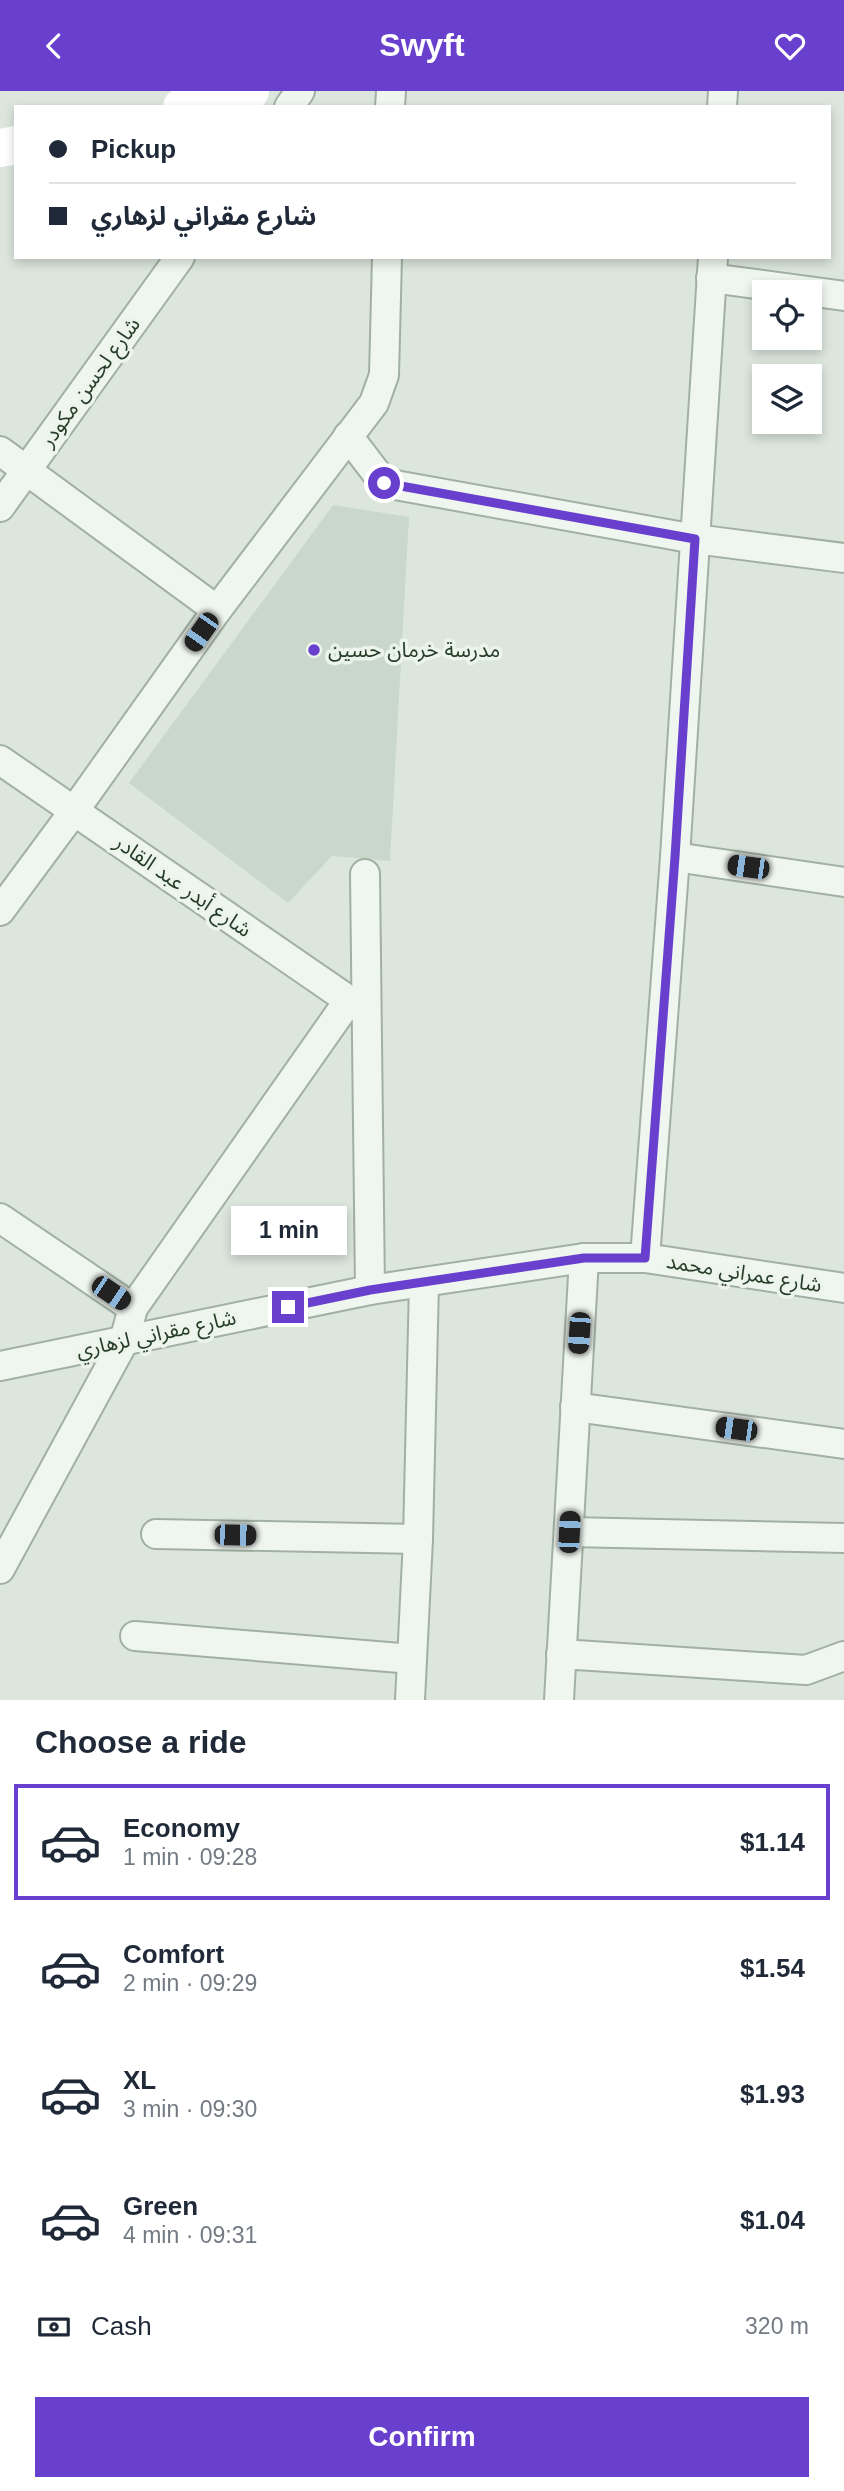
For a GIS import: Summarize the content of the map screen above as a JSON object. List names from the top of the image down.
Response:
{
  "streets": {
    "street": [
      "شارع لحسن مكودر",
      "شارع أبدر عبد القادر",
      "شارع عمراني محمد",
      "شارع مقراني لزهاري"
    ]
  },
  "crossings": [
    ["شارع عمراني محمد", "شارع مقراني لزهاري"]
  ],
  "places": ["مدرسة خرمان حسين"],
  "page": {
    "header": "Swyft",
    "banner": ["Pickup", "شارع مقراني لزهاري"],
    "bubble": "1 min",
    "heading": "Choose a ride",
    "list": [
      {
        "name": "Economy",
        "note": "1 min · 09:28",
        "value": "$1.14"
      },
      {
        "name": "Comfort",
        "note": "2 min · 09:29",
        "value": "$1.54"
      },
      {
        "name": "XL",
        "note": "3 min · 09:30",
        "value": "$1.93"
      },
      {
        "name": "Green",
        "note": "4 min · 09:31",
        "value": "$1.04"
      }
    ],
    "pay": ["Cash", "320 m"],
    "buttons": "Confirm"
  }
}
